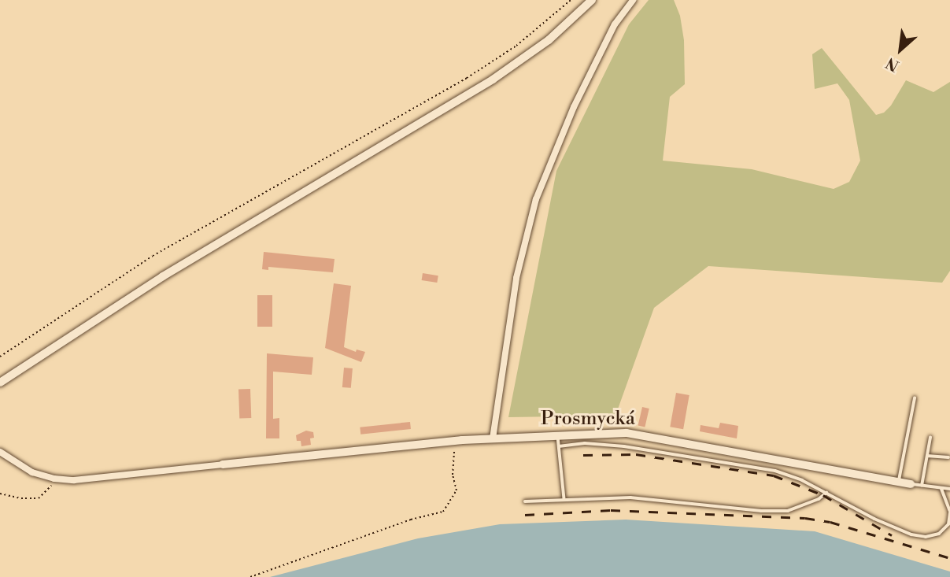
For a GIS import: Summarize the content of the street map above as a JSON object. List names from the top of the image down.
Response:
{
  "streets": {
    "main road": ["Prosmycká"]
  },
  "north": "bottom left"
}
